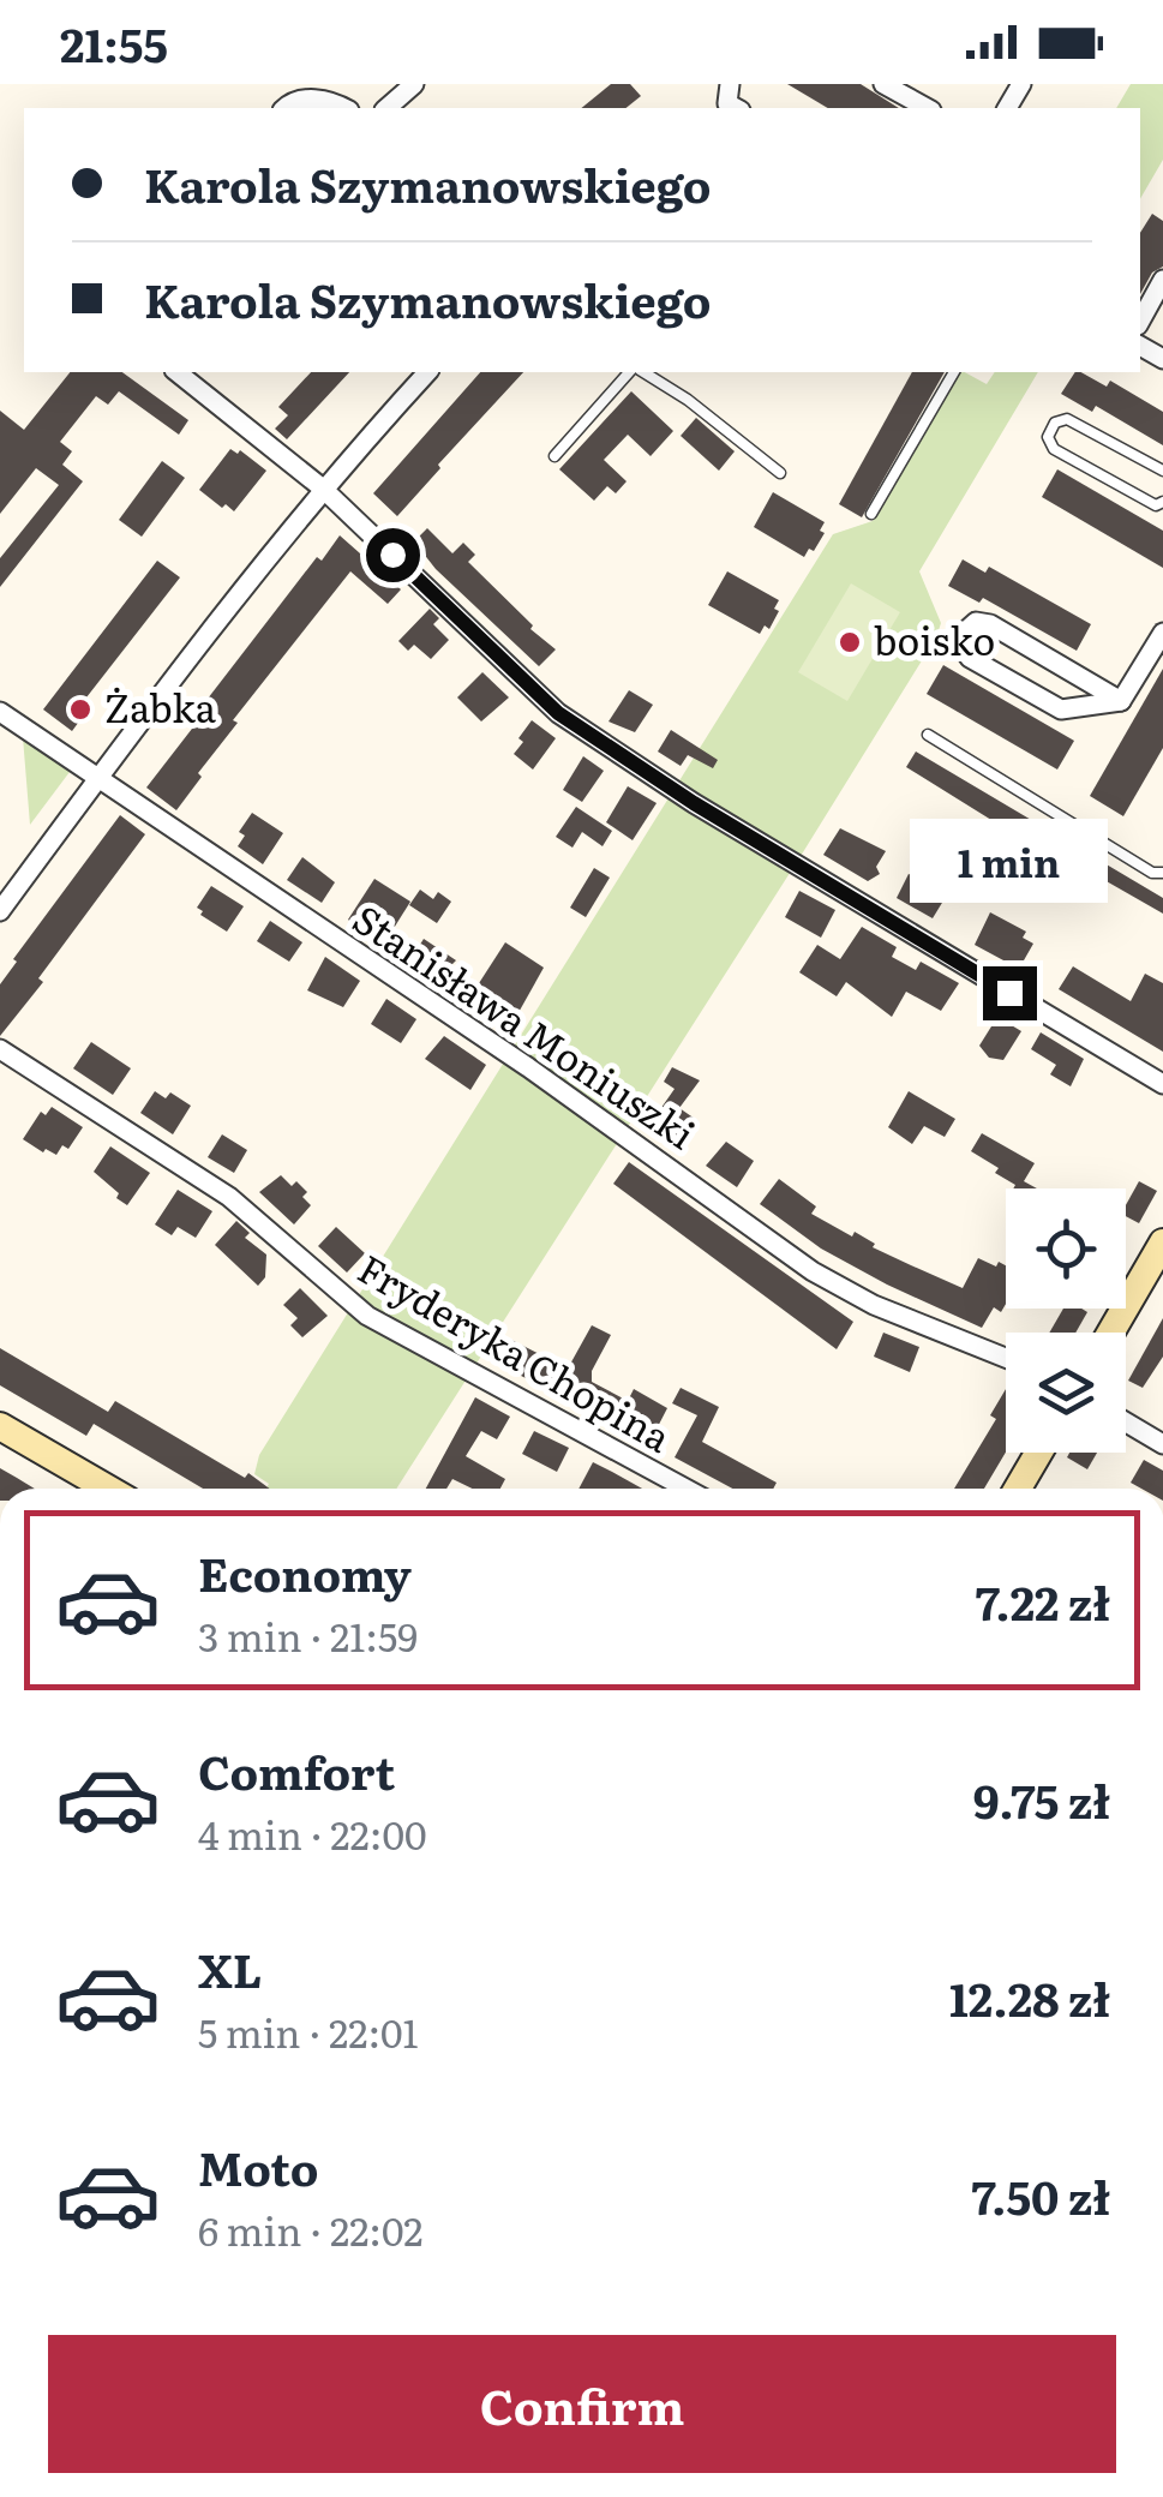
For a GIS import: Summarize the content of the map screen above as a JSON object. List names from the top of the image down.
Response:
{
  "streets": {
    "street": ["Stanisława Moniuszki", "Fryderyka Chopina"]
  },
  "places": ["boisko", "Żabka"],
  "page": {
    "status": "21:55",
    "banner": ["Karola Szymanowskiego", "Karola Szymanowskiego"],
    "bubble": "1 min",
    "list": [
      {
        "name": "Economy",
        "note": "3 min · 21:59",
        "value": "7.22 zł"
      },
      {
        "name": "Comfort",
        "note": "4 min · 22:00",
        "value": "9.75 zł"
      },
      {
        "name": "XL",
        "note": "5 min · 22:01",
        "value": "12.28 zł"
      },
      {
        "name": "Moto",
        "note": "6 min · 22:02",
        "value": "7.50 zł"
      }
    ],
    "buttons": "Confirm"
  }
}
